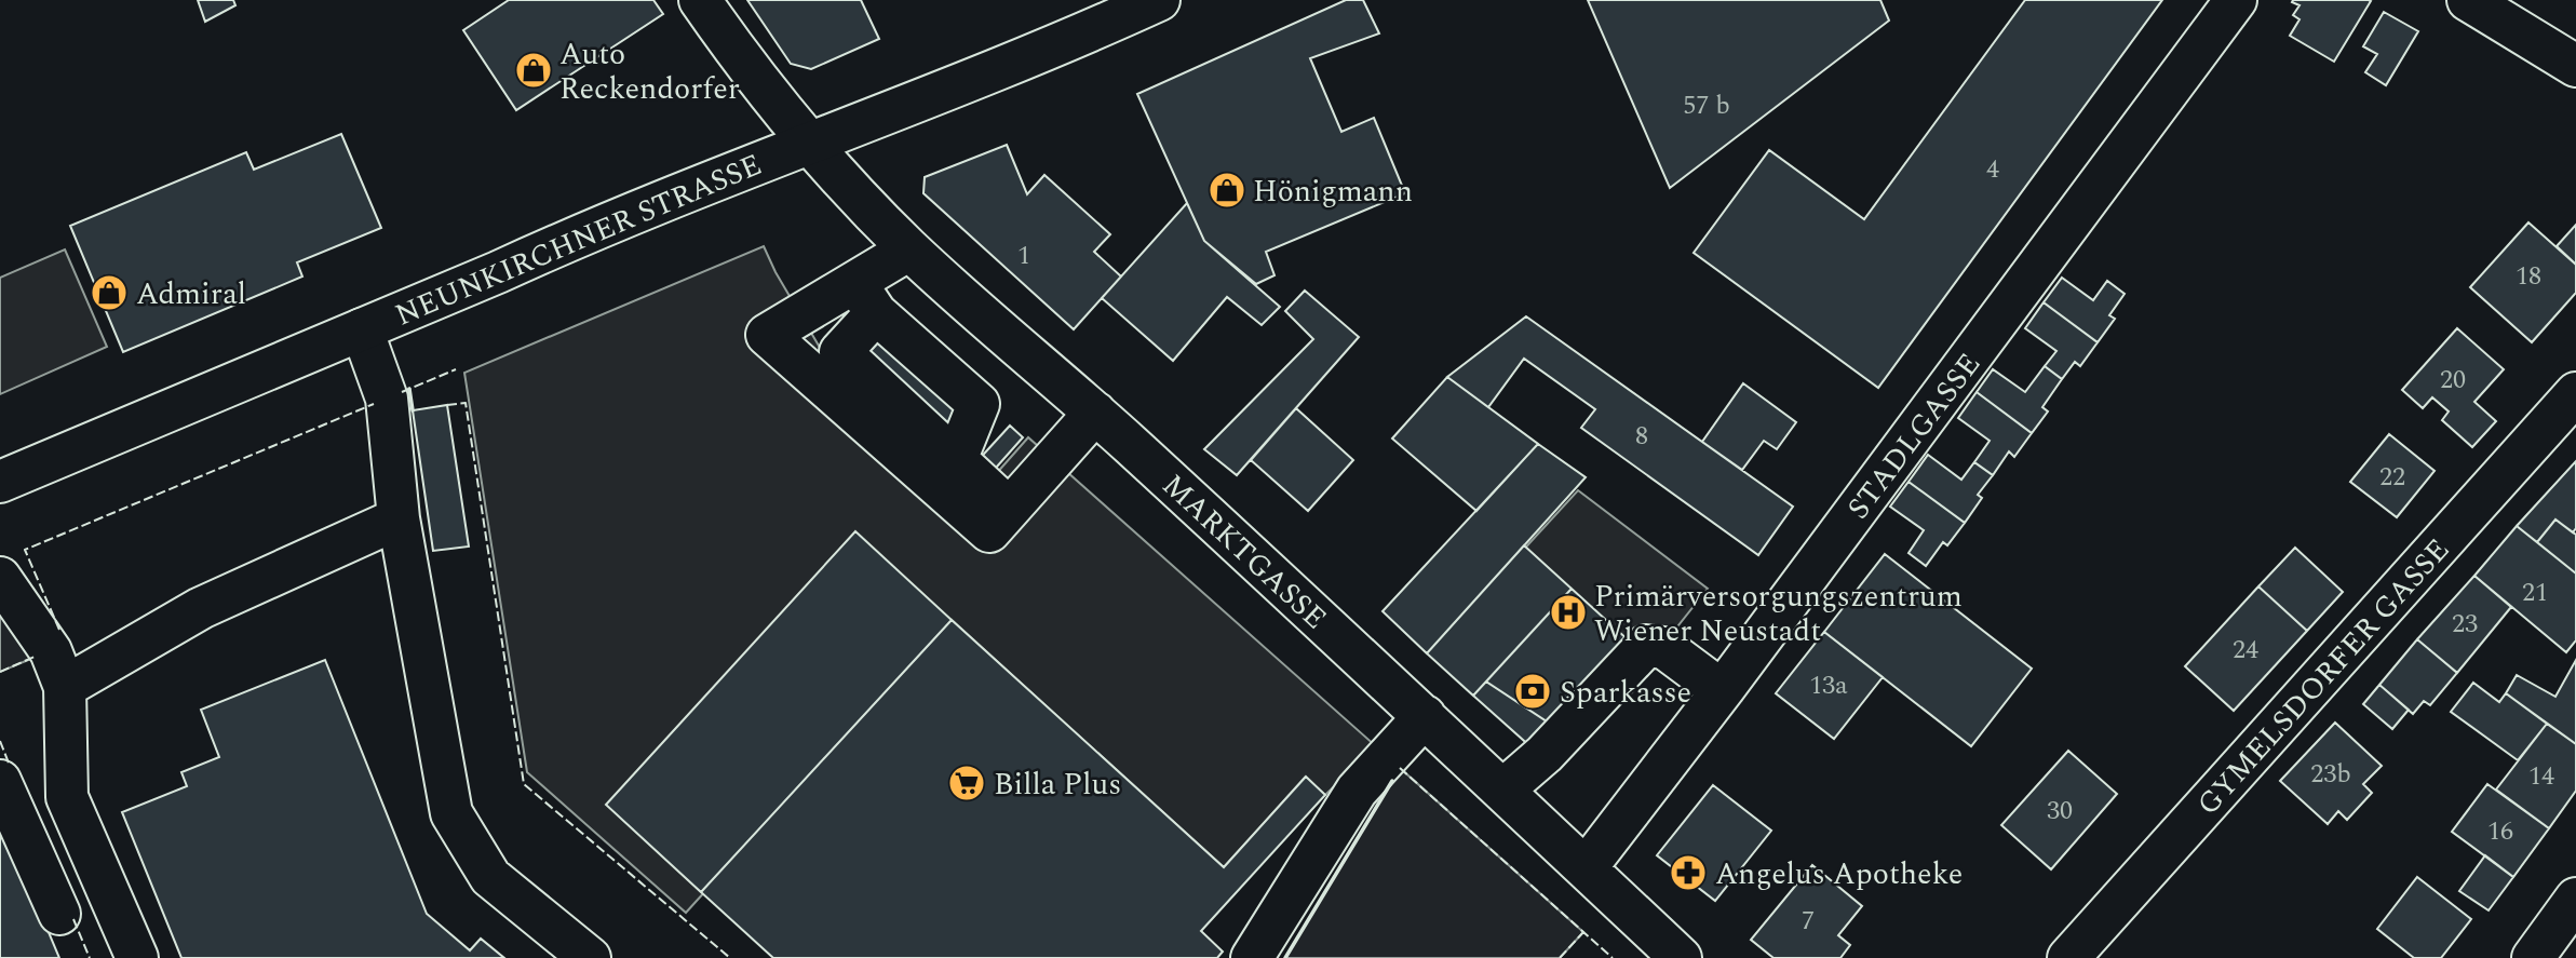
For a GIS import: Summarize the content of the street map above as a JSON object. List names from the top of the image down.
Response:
{
  "streets": {
    "street": [
      "NEUNKIRCHNER STRASSE",
      "STADLGASSE",
      "MARKTGASSE",
      "GYMELSDORFER GASSE"
    ]
  },
  "crossings": [
    ["NEUNKIRCHNER STRASSE", "MARKTGASSE"],
    ["STADLGASSE", "MARKTGASSE"]
  ],
  "places": {
    "shop": ["Auto Reckendorfer", "Hönigmann", "Admiral"],
    "hospital": ["Primärversorgungszentrum Wiener Neustadt"],
    "bank": ["Sparkasse"],
    "supermarket": ["Billa Plus"],
    "pharmacy": ["Angelus Apotheke"]
  },
  "house_numbers": [
    "57 b",
    "4",
    "1",
    "18",
    "20",
    "8",
    "22",
    "21",
    "23",
    "24",
    "13a",
    "23b",
    "14",
    "30",
    "16",
    "7"
  ]
}
